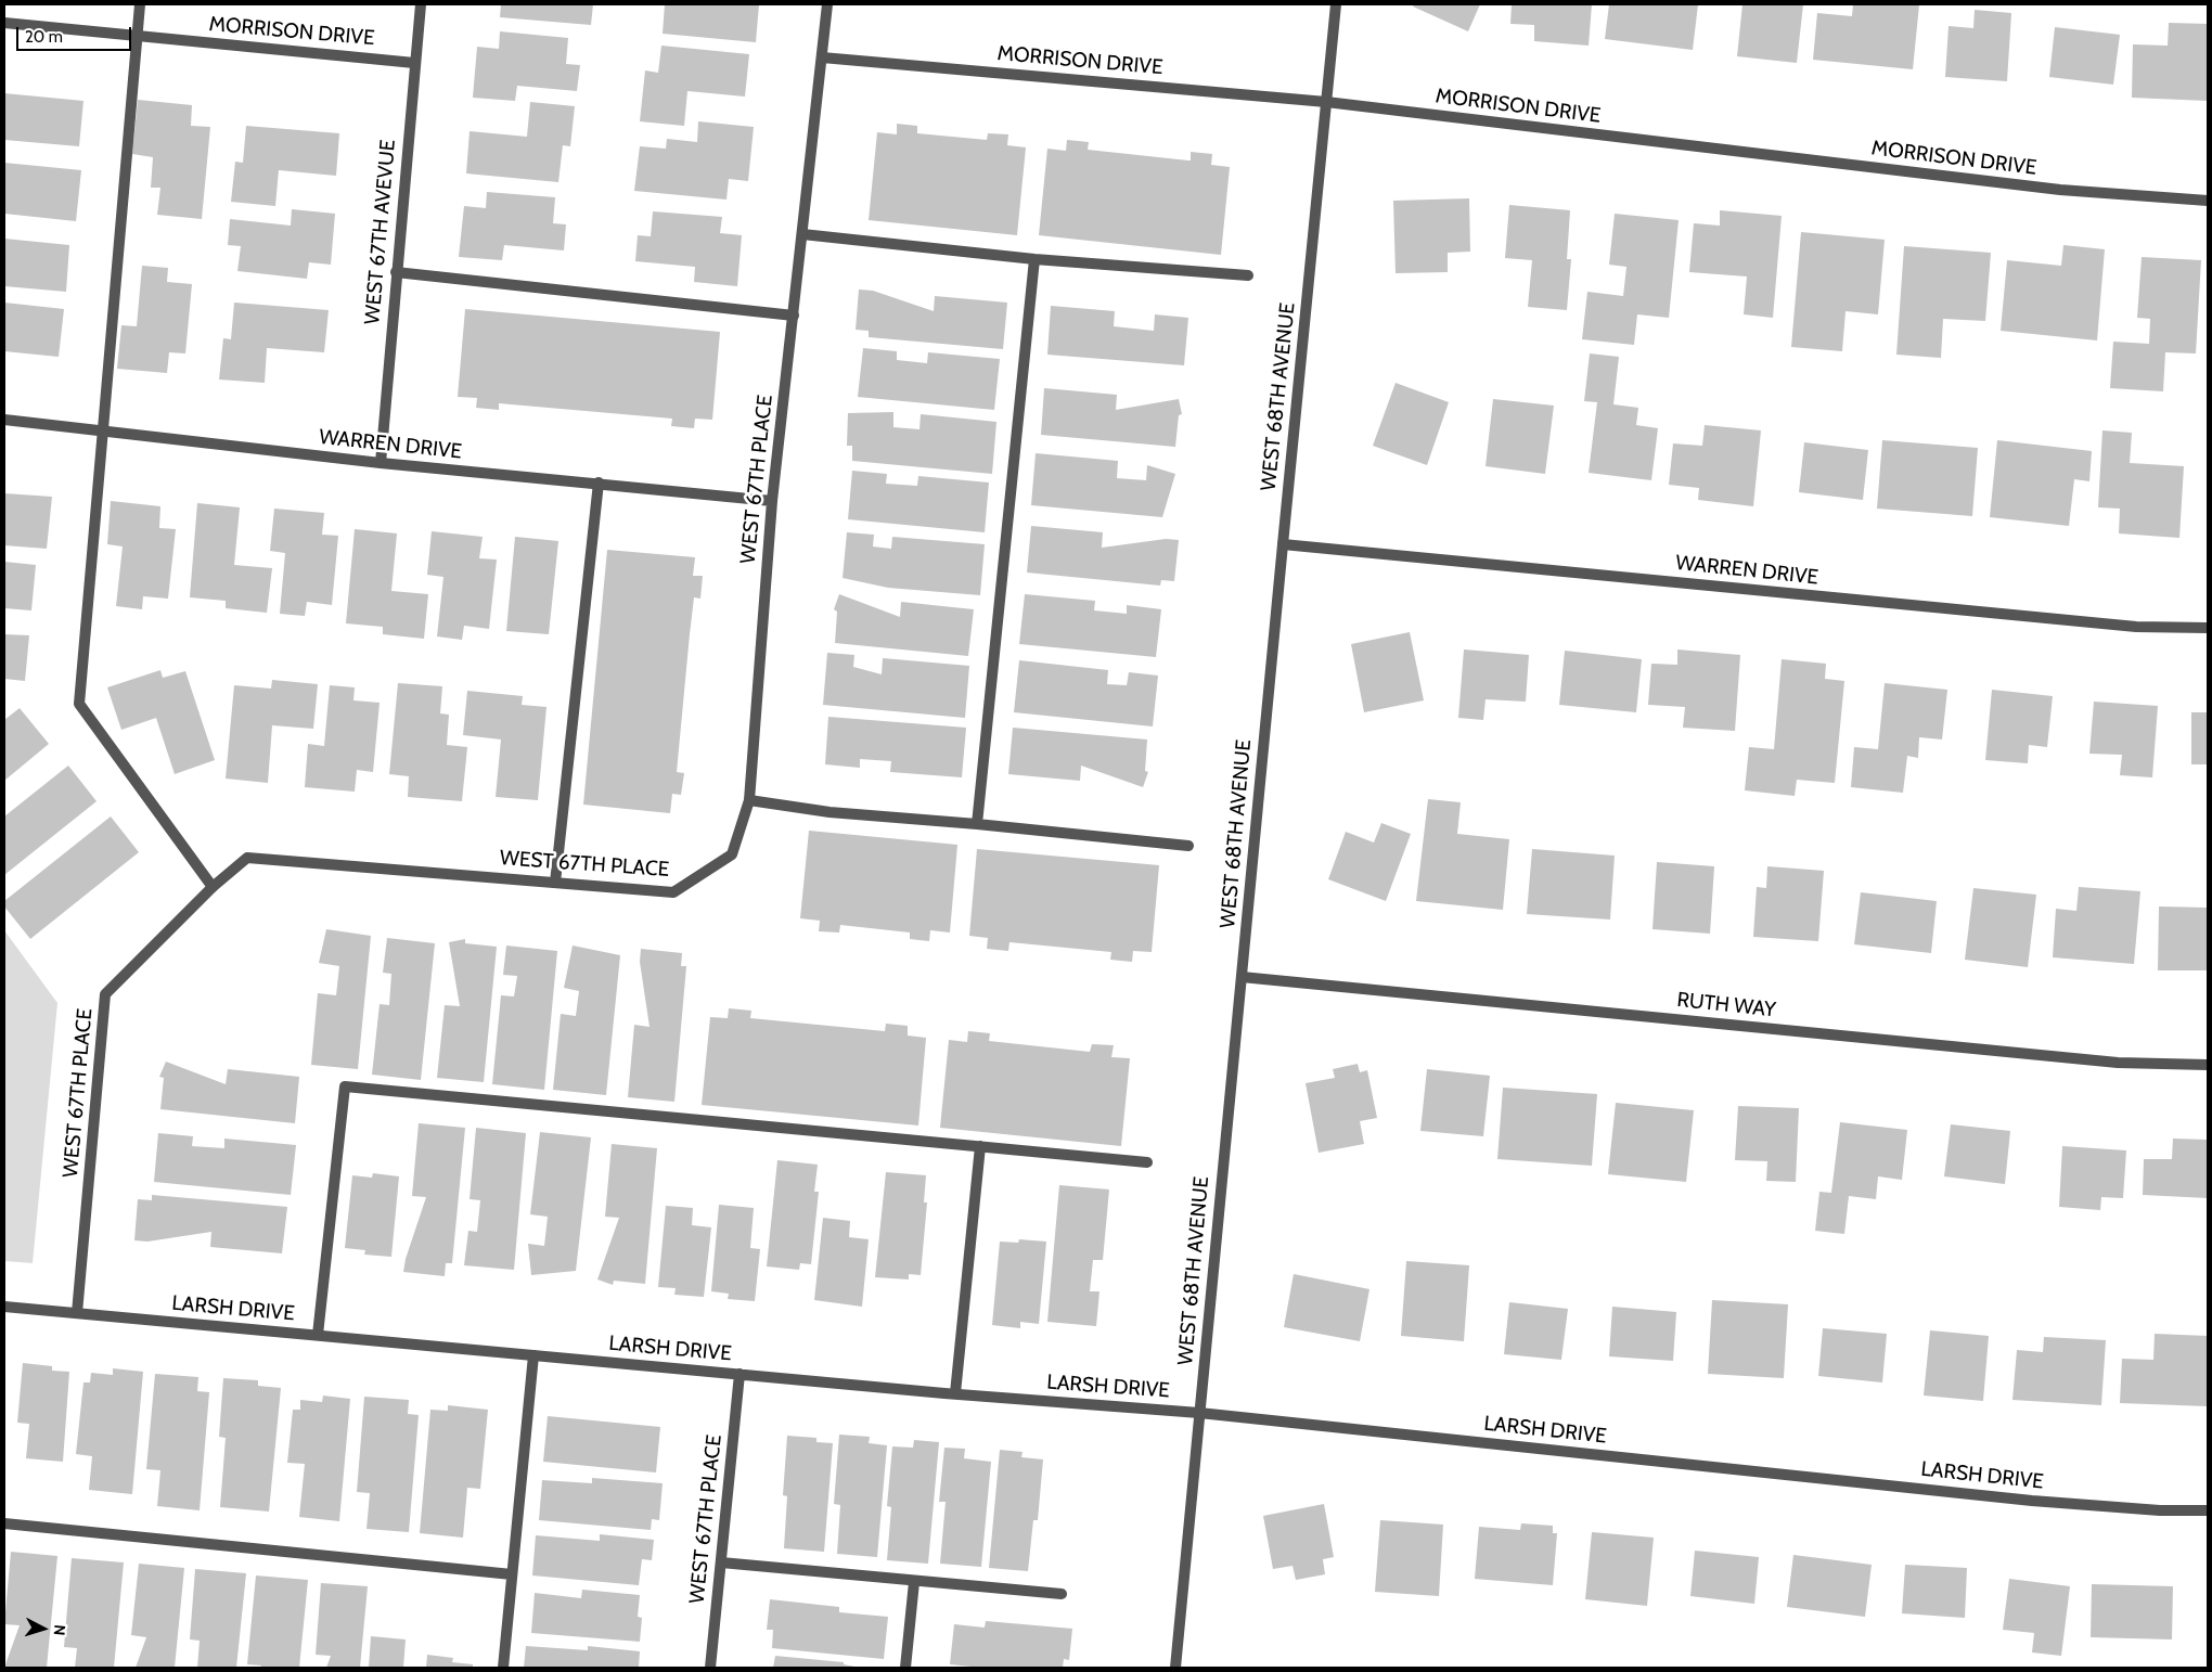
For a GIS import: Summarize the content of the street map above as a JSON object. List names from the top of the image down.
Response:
{
  "streets": {
    "street": [
      "MORRISON DRIVE",
      "WEST 67TH AVEVUE",
      "WEST 68TH AVENUE",
      "WARREN DRIVE",
      "WEST 67TH PLACE",
      "RUTH WAY",
      "LARSH DRIVE"
    ]
  },
  "crossings": [
    ["MORRISON DRIVE", "WEST 67TH AVEVUE"],
    ["MORRISON DRIVE", "WEST 68TH AVENUE"],
    ["MORRISON DRIVE", "WEST 67TH PLACE"],
    ["WEST 67TH AVEVUE", "WARREN DRIVE"],
    ["WEST 68TH AVENUE", "WARREN DRIVE"],
    ["WEST 68TH AVENUE", "RUTH WAY"],
    ["WEST 68TH AVENUE", "LARSH DRIVE"],
    ["WARREN DRIVE", "WEST 67TH PLACE"],
    ["WEST 67TH PLACE", "LARSH DRIVE"]
  ],
  "scale_bar": "20 m",
  "north": "right"
}
